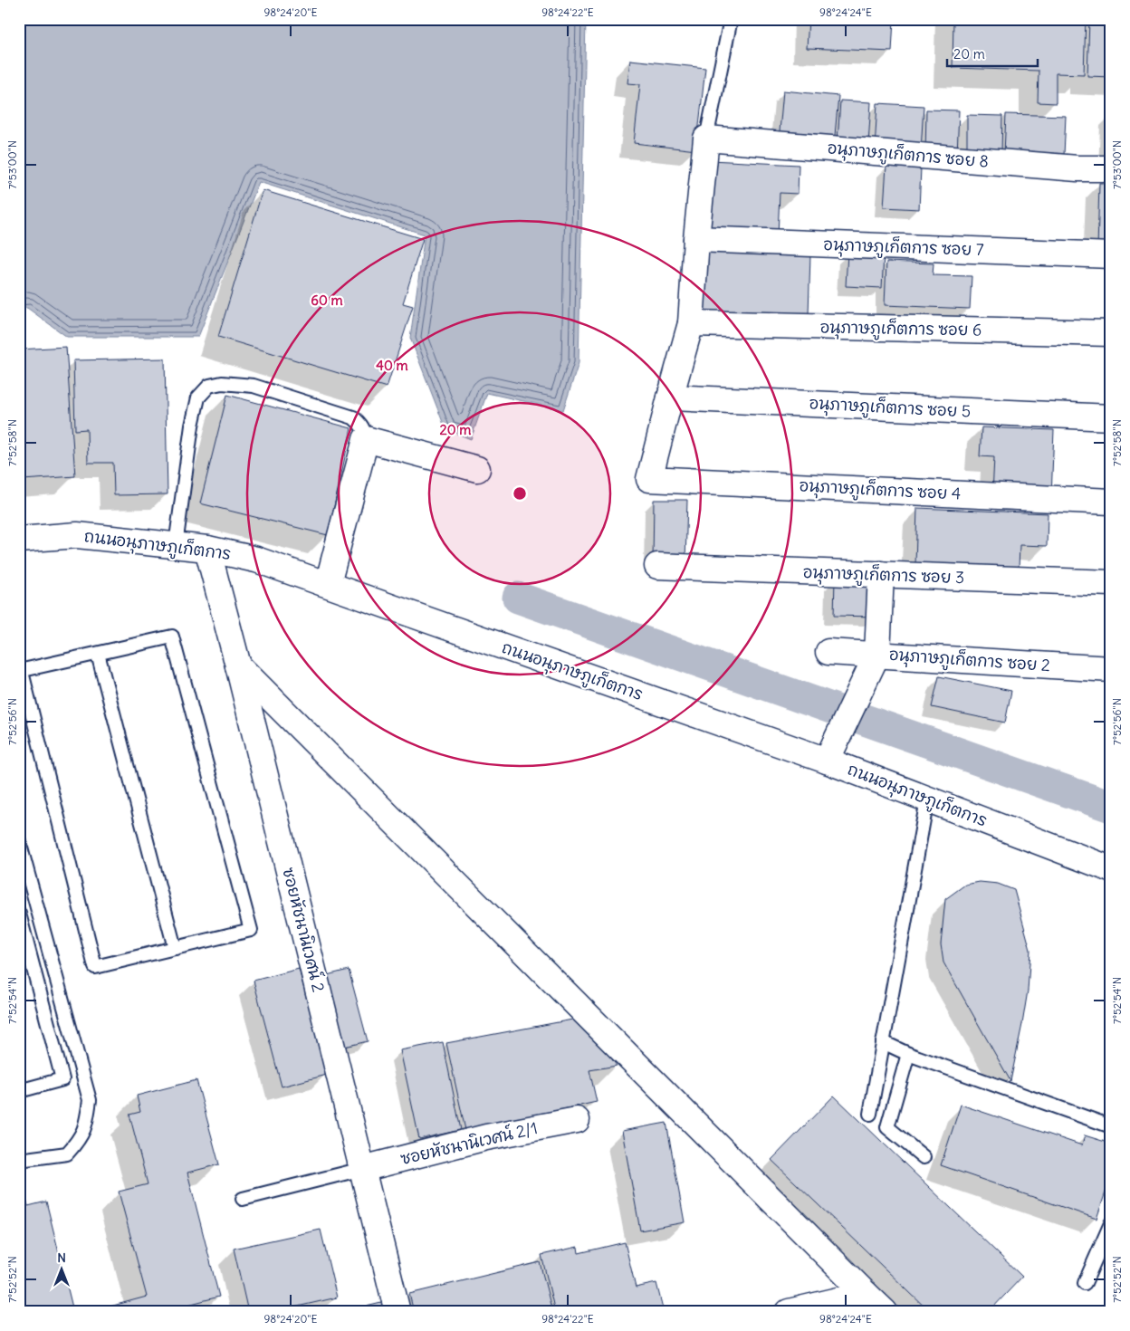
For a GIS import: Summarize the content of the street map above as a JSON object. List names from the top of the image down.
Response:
{
  "streets": {
    "street": [
      "อนุภาษภูเก็ตการ ซอย 8",
      "อนุภาษภูเก็ตการ ซอย 7",
      "อนุภาษภูเก็ตการ ซอย 6",
      "อนุภาษภูเก็ตการ ซอย 5",
      "อนุภาษภูเก็ตการ ซอย 4",
      "ถนนอนุภาษภูเก็ตการ",
      "อนุภาษภูเก็ตการ ซอย 3",
      "อนุภาษภูเก็ตการ ซอย 2",
      "ซอยหัชนานิเวศน์ 2",
      "ซอยหัชนานิเวศน์ 2/1"
    ]
  },
  "crossings": [
    ["อนุภาษภูเก็ตการ ซอย 5", "อนุภาษภูเก็ตการ ซอย 4"],
    ["ถนนอนุภาษภูเก็ตการ", "ซอยหัชนานิเวศน์ 2"],
    ["ซอยหัชนานิเวศน์ 2", "ซอยหัชนานิเวศน์ 2/1"]
  ],
  "scale_bar": "20 m",
  "north": "top",
  "coordinates": [
    "98°24'20\"E",
    "98°24'22\"E",
    "98°24'24\"E",
    "7°53'00\"N",
    "7°52'58\"N",
    "7°52'56\"N",
    "7°52'54\"N",
    "7°52'52\"N"
  ],
  "rings": ["60 m", "40 m", "20 m"]
}
